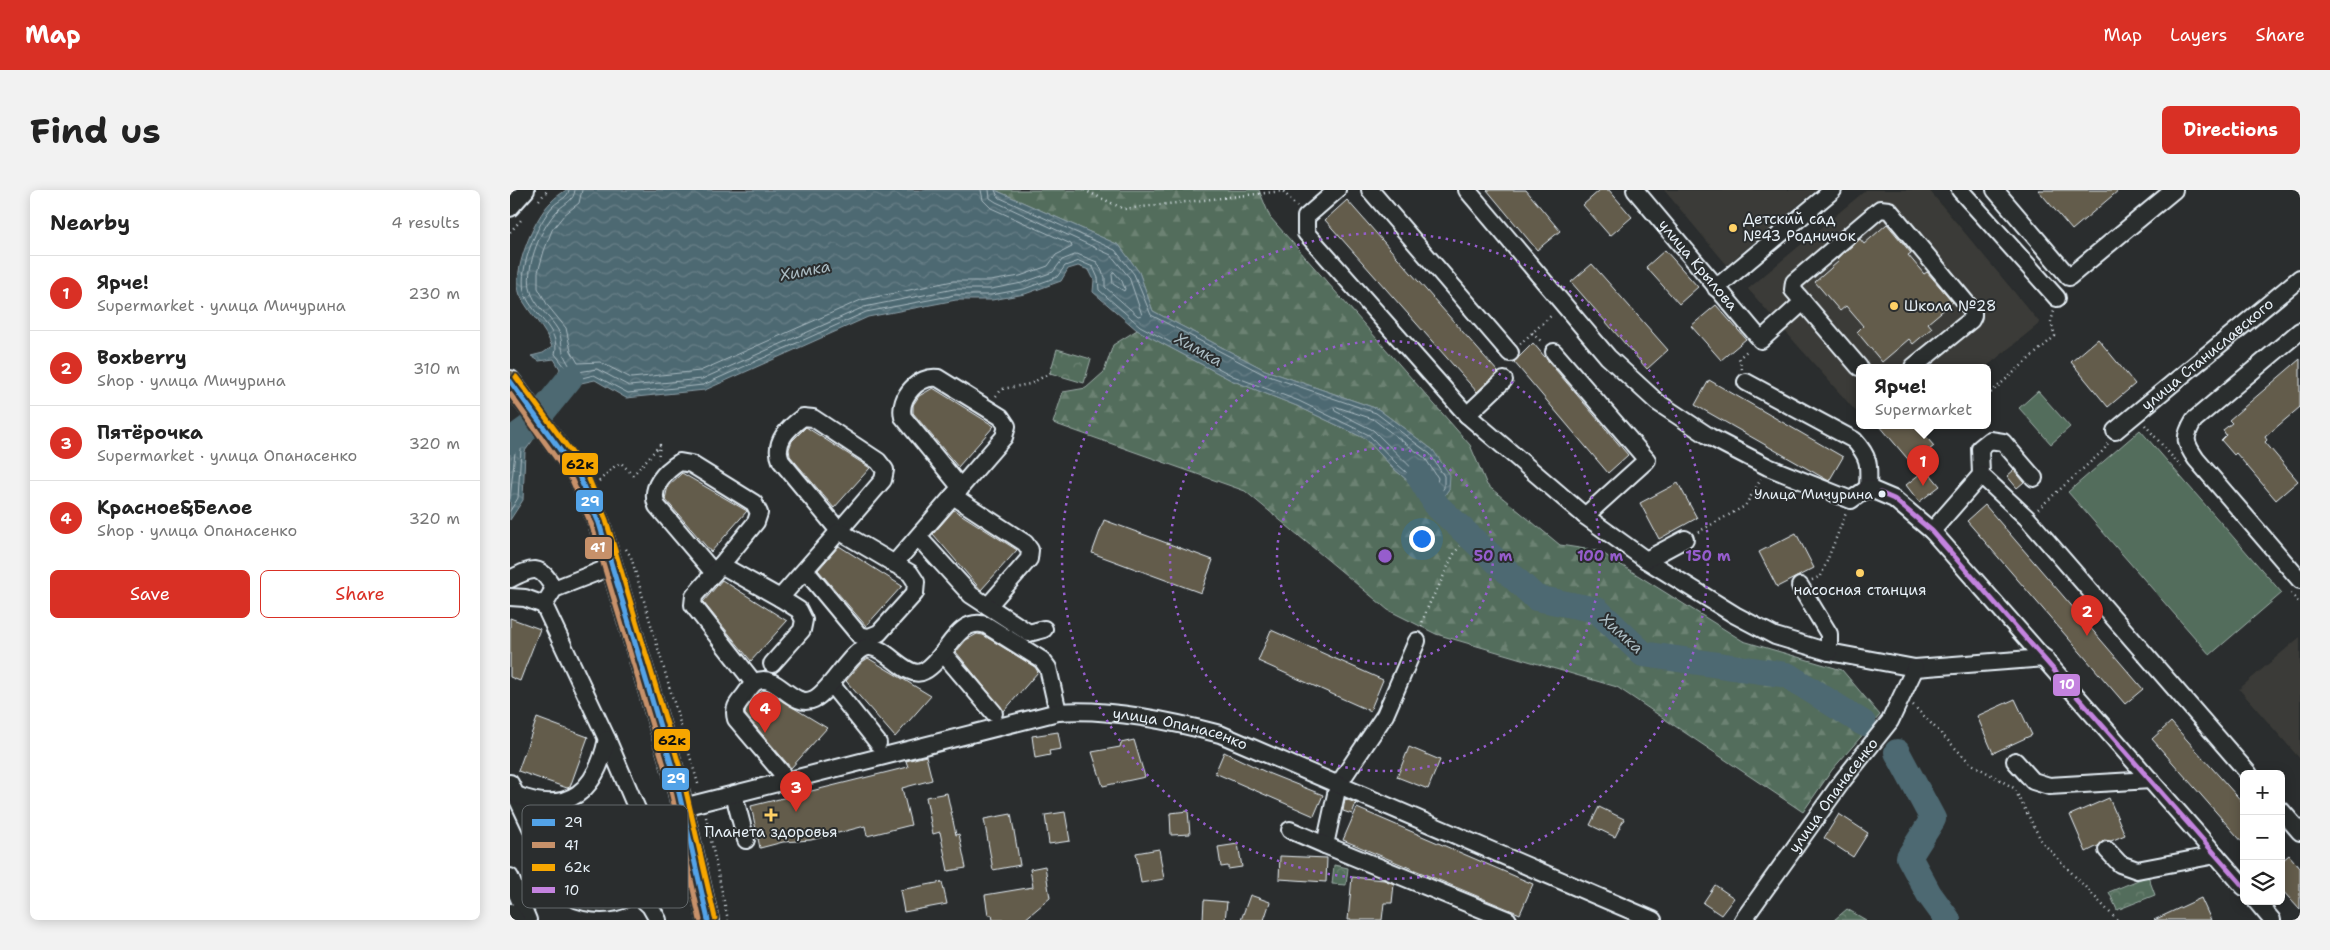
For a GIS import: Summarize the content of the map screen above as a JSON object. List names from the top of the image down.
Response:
{
  "streets": {
    "street": ["улица Крылова", "улица Станиславского", "улица Опанасенко"]
  },
  "water": ["Химка"],
  "places": {
    "other": [
      "Детский сад №43 Родничок",
      "Школа №28",
      "Улица Мичурина",
      "насосная станция"
    ],
    "health": ["Планета здоровья"]
  },
  "lines": [
    "transit line 62к",
    "transit line 29",
    "transit line 41",
    "transit line 10"
  ],
  "legend": [
    "29",
    "41",
    "62к",
    "10"
  ],
  "page": {
    "header": "Map",
    "nav": ["Map", "Layers", "Share"],
    "buttons": [
      "Directions",
      ["Save", "Share"]
    ],
    "title": "Find us",
    "heading": ["Nearby", "4 results"],
    "list": [
      {
        "mark": "1",
        "name": "Ярче!",
        "note": "Supermarket · улица Мичурина",
        "value": "230 m"
      },
      {
        "mark": "2",
        "name": "Boxberry",
        "note": "Shop · улица Мичурина",
        "value": "310 m"
      },
      {
        "mark": "3",
        "name": "Пятёрочка",
        "note": "Supermarket · улица Опанасенко",
        "value": "320 m"
      },
      {
        "mark": "4",
        "name": "Красное&Белое",
        "note": "Shop · улица Опанасенко",
        "value": "320 m"
      }
    ],
    "popup": ["Ярче!", "Supermarket"],
    "pins": [
      "1",
      "2",
      "4",
      "3"
    ],
    "map_buttons": ["+", "−"]
  },
  "rings": ["50 m", "100 m", "150 m"]
}
